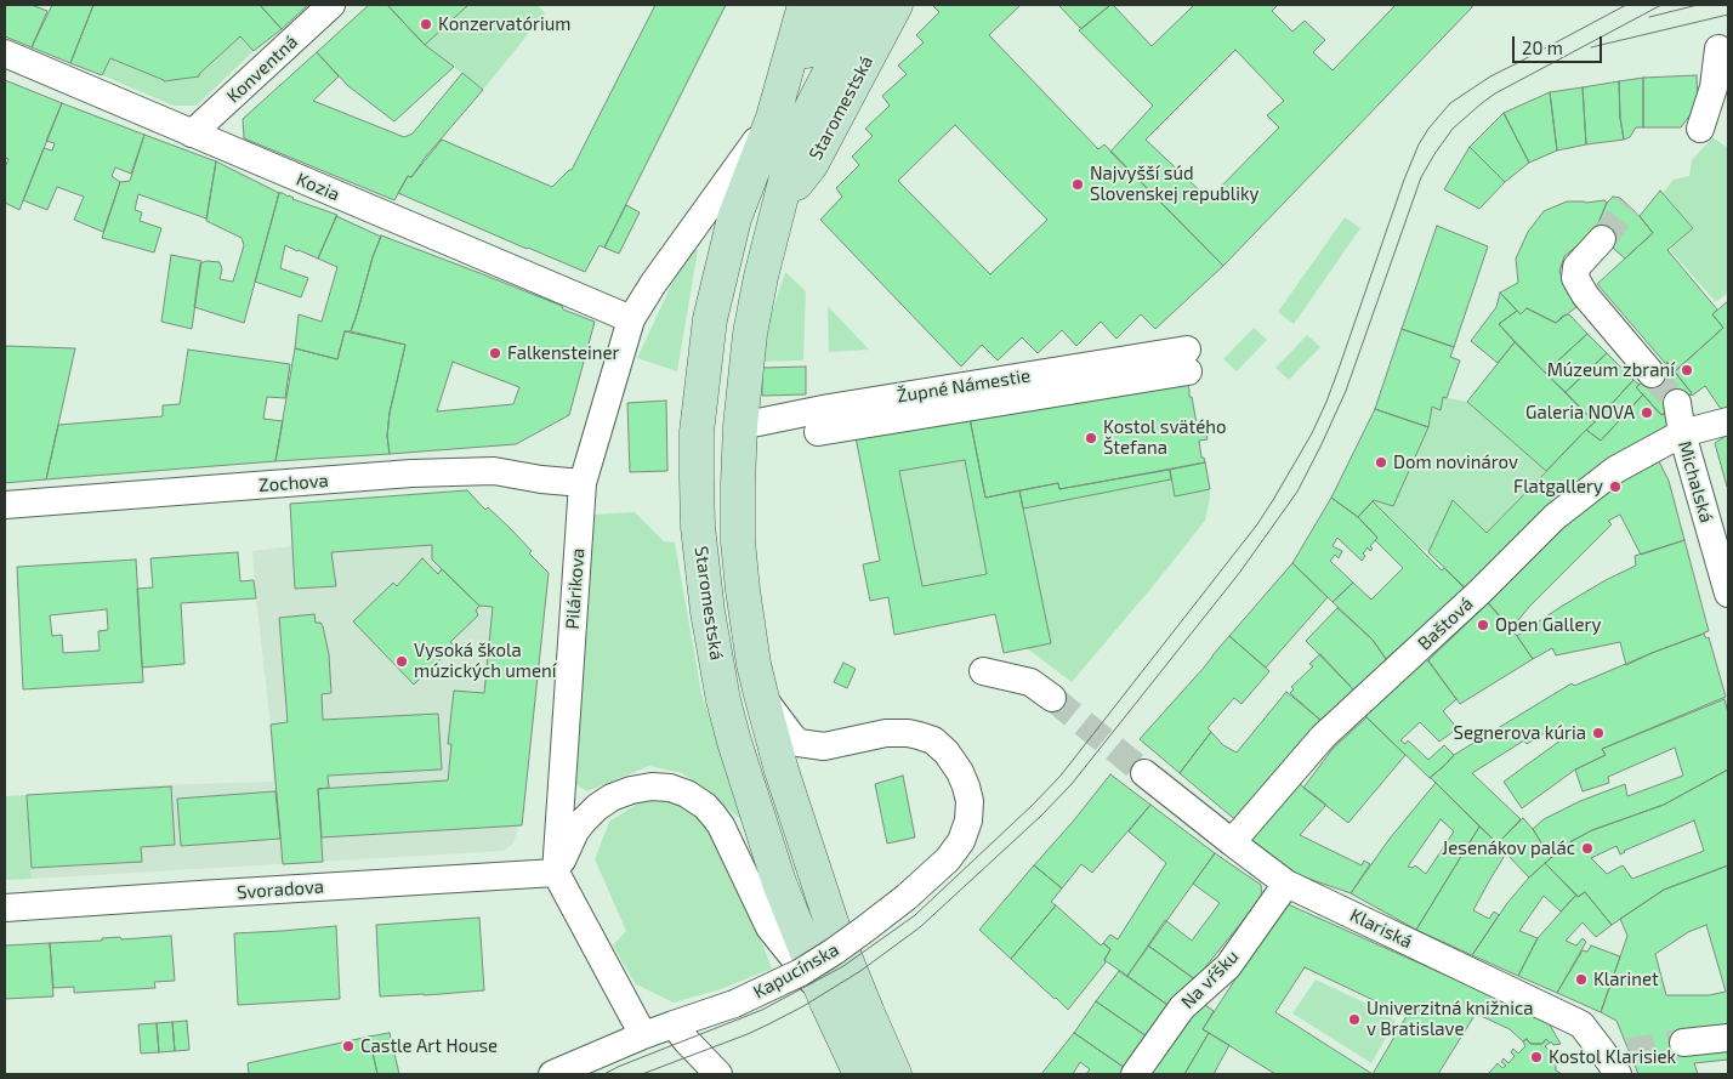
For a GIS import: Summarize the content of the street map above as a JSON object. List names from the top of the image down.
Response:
{
  "streets": {
    "main road": ["Staromestská"],
    "street": [
      "Konventná",
      "Kozia",
      "Župné Námestie",
      "Michalská",
      "Zochova",
      "Pilárikova",
      "Baštová",
      "Svoradova",
      "Klariská",
      "Kapucínska",
      "Na vŕšku"
    ]
  },
  "crossings": [
    ["Konventná", "Kozia"],
    ["Staromestská", "Župné Námestie"],
    ["Staromestská", "Pilárikova"],
    ["Staromestská", "Kapucínska"],
    ["Kozia", "Pilárikova"],
    ["Michalská", "Baštová"],
    ["Zochova", "Pilárikova"],
    ["Pilárikova", "Svoradova"],
    ["Baštová", "Klariská"],
    ["Klariská", "Na vŕšku"]
  ],
  "places": [
    "Konzervatórium",
    "Najvyšší súd Slovenskej republiky",
    "Falkensteiner",
    "Múzeum zbraní",
    "Galeria NOVA",
    "Kostol svätého Štefana",
    "Dom novinárov",
    "Flatgallery",
    "Open Gallery",
    "Vysoká škola múzických umení",
    "Segnerova kúria",
    "Jesenákov palác",
    "Klarinet",
    "Univerzitná knižnica v Bratislave",
    "Castle Art House",
    "Kostol Klarisiek"
  ],
  "scale_bar": "20 m"
}
